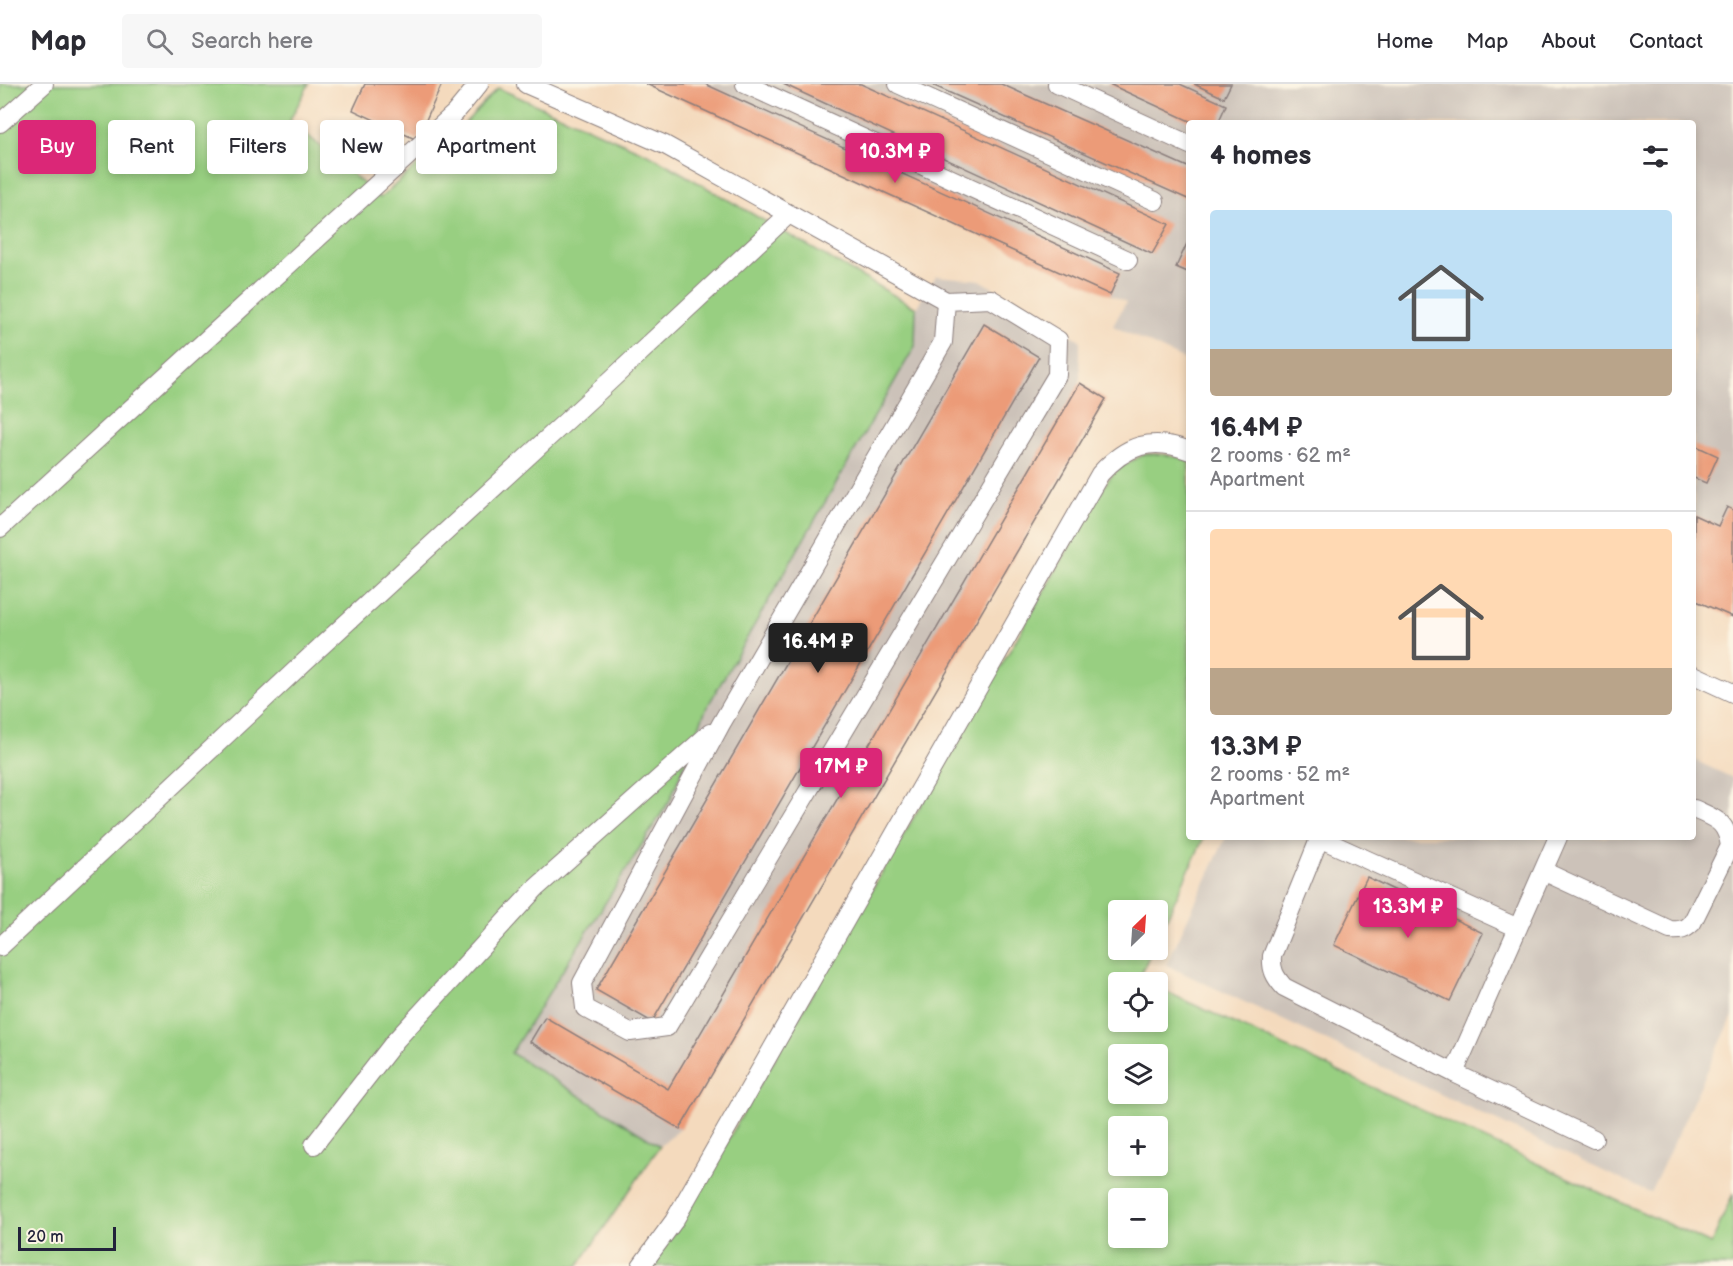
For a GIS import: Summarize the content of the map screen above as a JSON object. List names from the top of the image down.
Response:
{
  "scale_bar": "20 m",
  "north": "top right",
  "page": {
    "header": "Map",
    "search": "Search here",
    "nav": [
      "Home",
      "Map",
      "About",
      "Contact"
    ],
    "chip": [
      "Buy",
      "Rent",
      "Filters",
      "New",
      "Apartment"
    ],
    "heading": "4 homes",
    "price": [
      "10.3M ₽",
      "16.4M ₽",
      "17M ₽",
      "13.3M ₽"
    ],
    "list": [
      {
        "name": "16.4M ₽",
        "note": "2 rooms · 62 m² · Apartment"
      },
      {
        "name": "13.3M ₽",
        "note": "2 rooms · 52 m² · Apartment"
      }
    ],
    "map_buttons": ["+", "−"],
    "scale": "20 m"
  }
}
